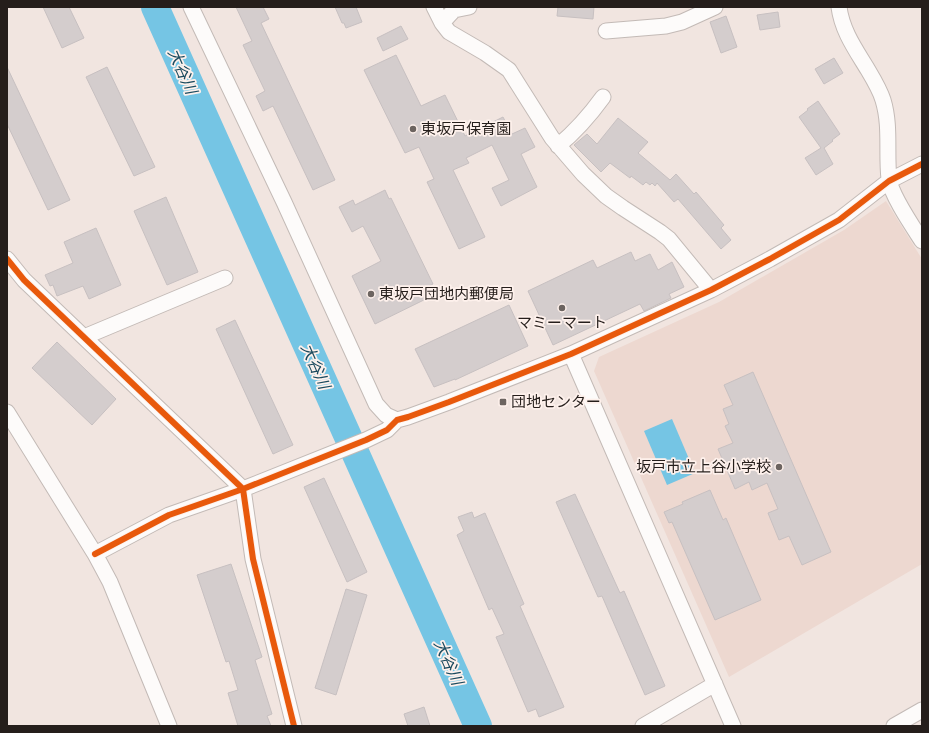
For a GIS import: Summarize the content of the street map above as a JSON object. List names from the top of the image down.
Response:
{
  "water": ["大谷川"],
  "places": {
    "other": [
      "東坂戸保育園",
      "東坂戸団地内郵便局",
      "マミーマート",
      "坂戸市立上谷小学校"
    ],
    "transit": ["団地センター"]
  }
}
